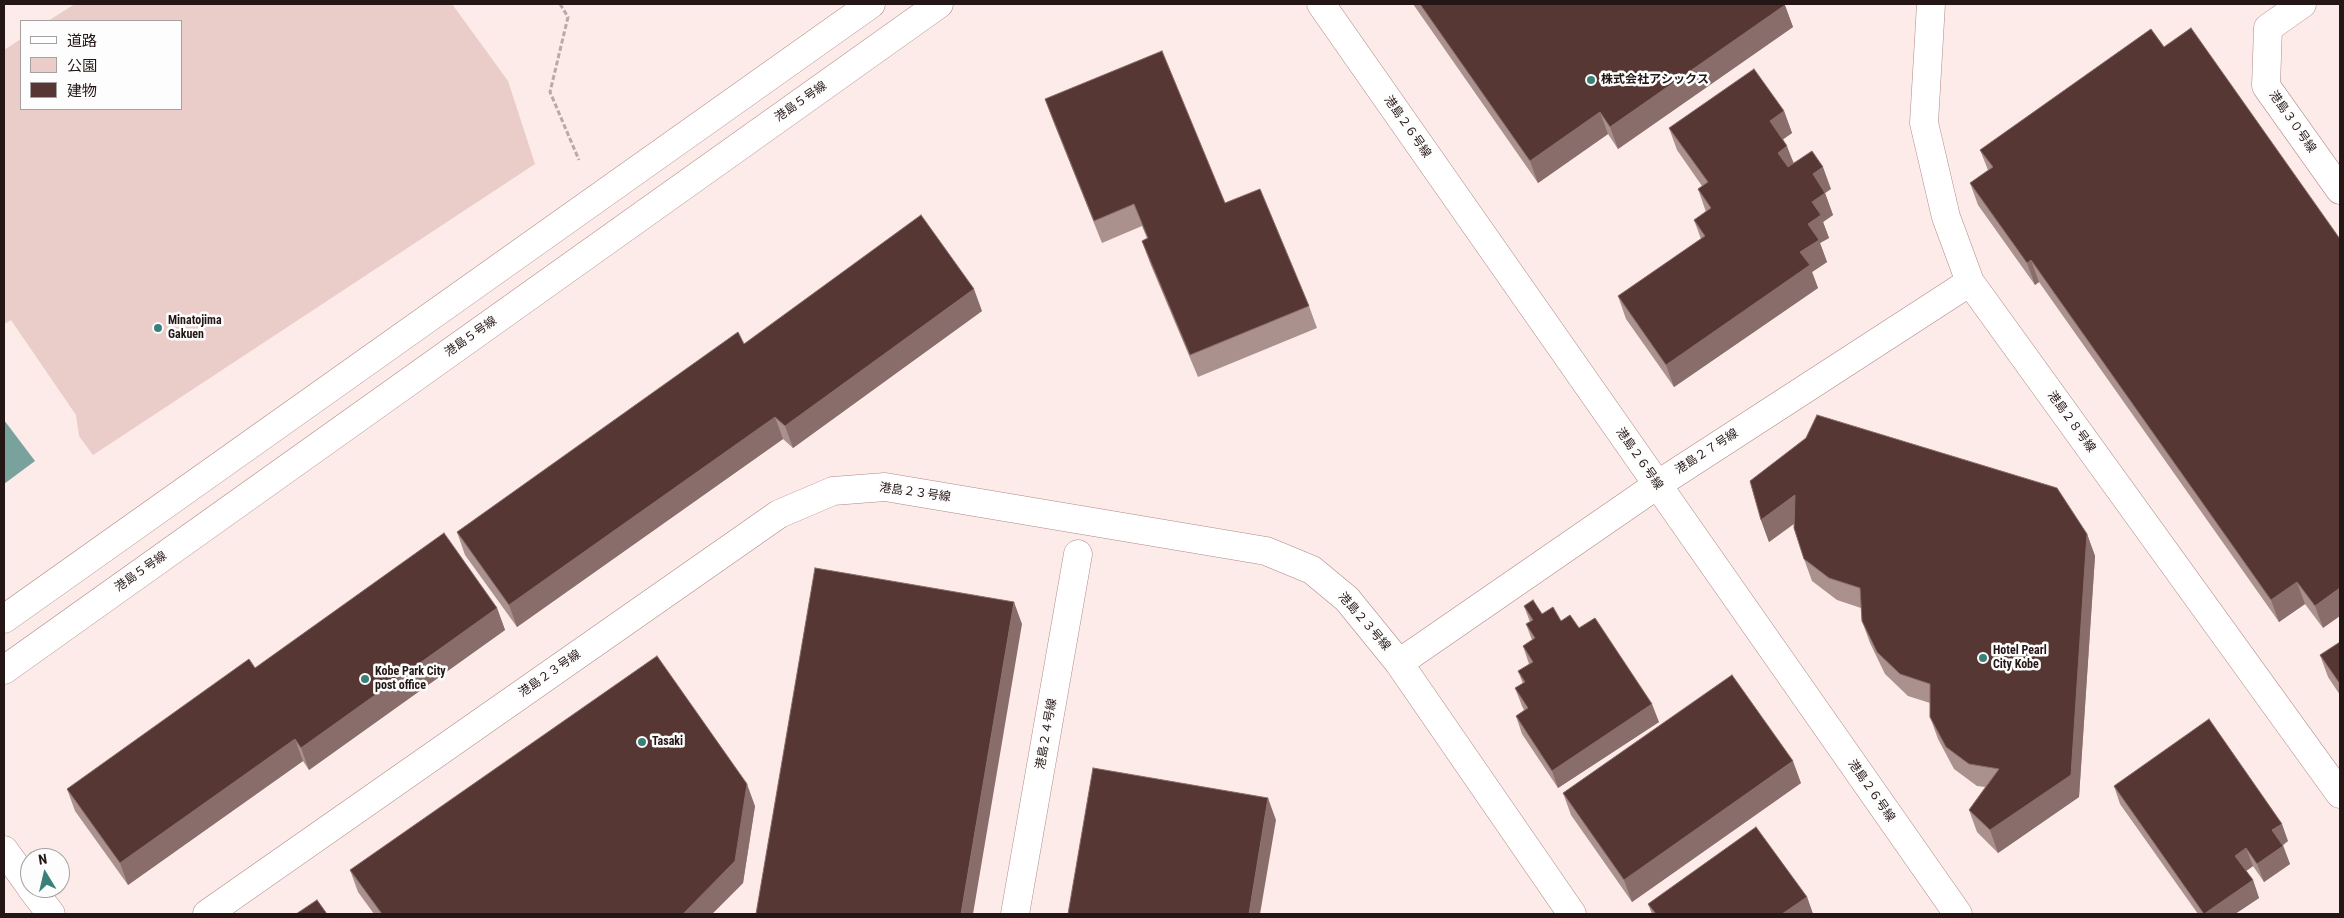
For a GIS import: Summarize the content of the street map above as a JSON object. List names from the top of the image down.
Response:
{
  "streets": {
    "street": [
      "港島５号線",
      "港島３０号線",
      "港島２６号線",
      "港島２８号線",
      "港島２７号線",
      "港島２３号線",
      "港島２４号線"
    ]
  },
  "crossings": [
    ["港島２６号線", "港島２７号線"],
    ["港島２８号線", "港島２７号線"],
    ["港島２７号線", "港島２３号線"]
  ],
  "places": [
    "株式会社アシックス",
    "Minatojima Gakuen",
    "Hotel Pearl City Kobe",
    "Kobe Park City post office",
    "Tasaki"
  ],
  "legend": ["道路", "公園", "建物"],
  "north": "top"
}
